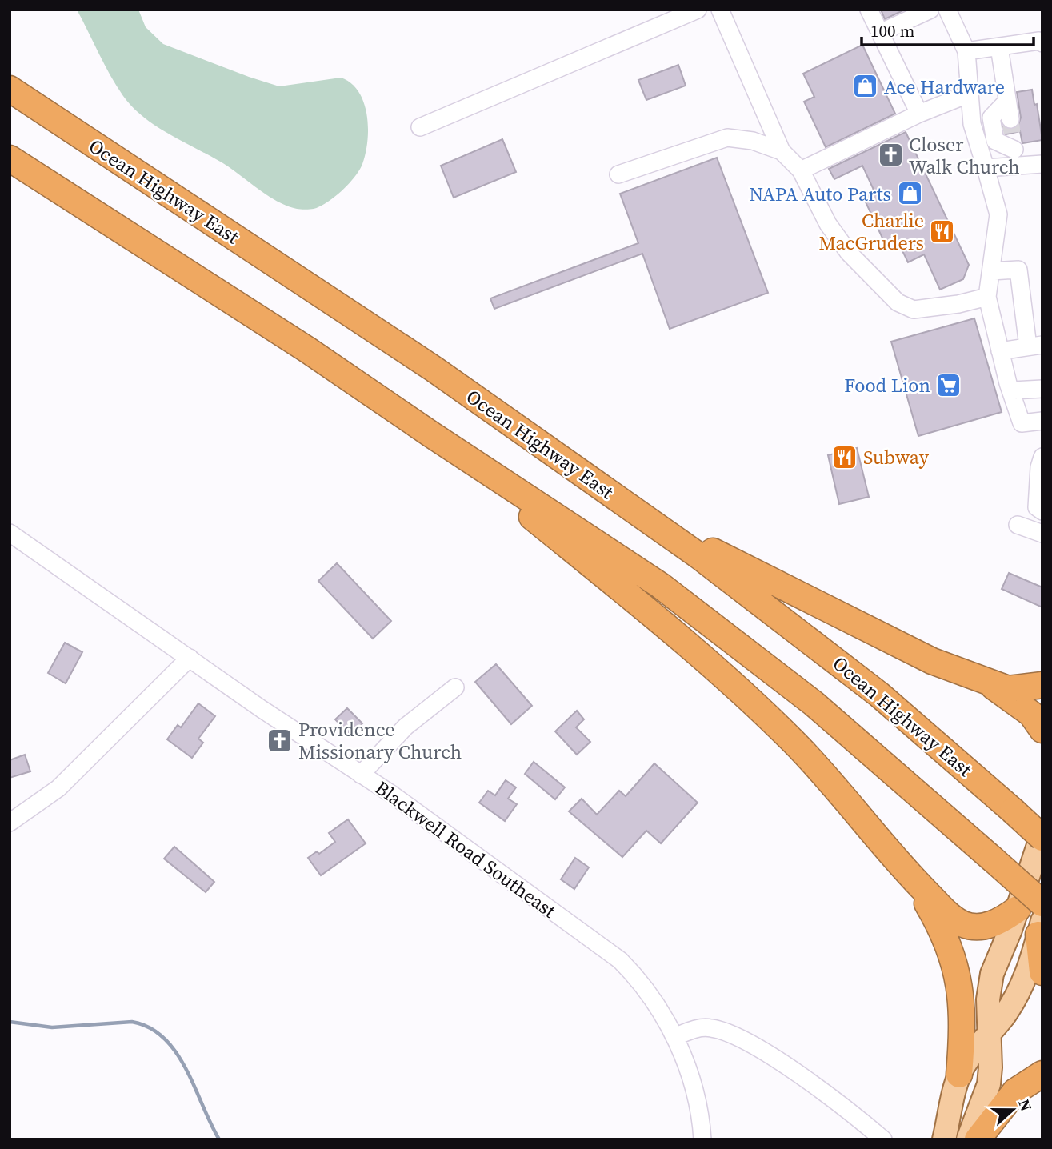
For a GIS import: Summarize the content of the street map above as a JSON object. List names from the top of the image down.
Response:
{
  "streets": {
    "highway": ["Ocean Highway East"],
    "street": ["Blackwell Road Southeast"]
  },
  "places": {
    "shop": ["Ace Hardware", "NAPA Auto Parts"],
    "church": ["Closer Walk Church", "Providence Missionary Church"],
    "restaurant": ["Charlie MacGruders", "Subway"],
    "supermarket": ["Food Lion"]
  },
  "scale_bar": "100 m",
  "north": "right"
}
